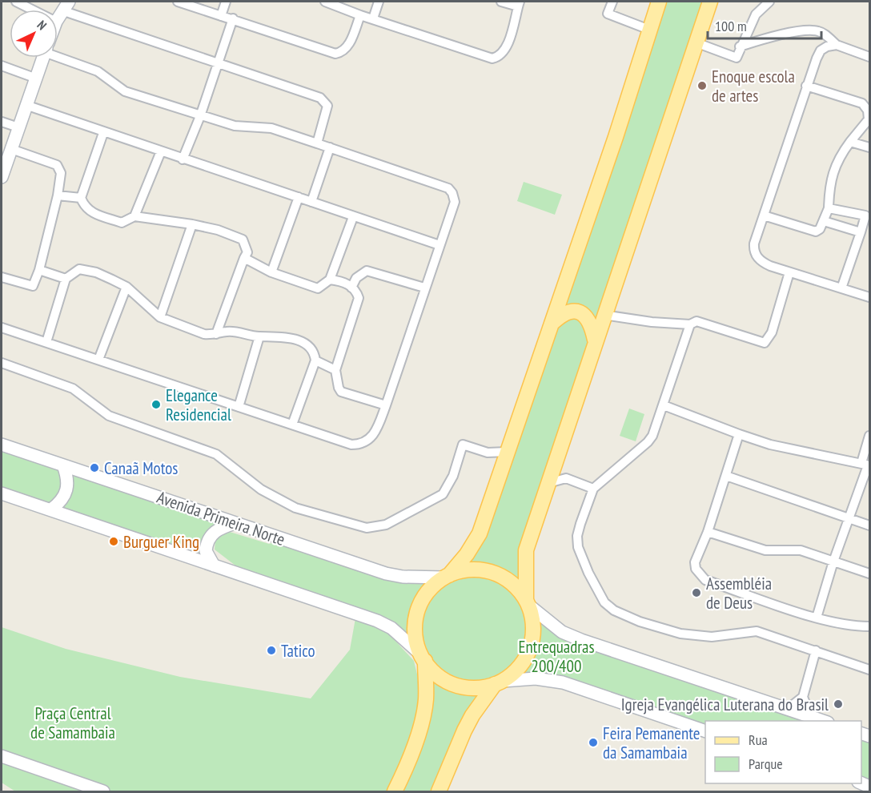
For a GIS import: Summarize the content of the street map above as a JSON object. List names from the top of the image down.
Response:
{
  "streets": {
    "main road": ["Avenida Primeira Norte"]
  },
  "parks": ["Entrequadras 200/400", "Praça Central de Samambaia"],
  "places": [
    "Enoque escola de artes",
    "Elegance Residencial",
    "Canaã Motos",
    "Burguer King",
    "Assembléia de Deus",
    "Tatico",
    "Igreja Evangélica Luterana do Brasil",
    "Feira Pemanente da Samambaia"
  ],
  "legend": ["Rua", "Parque"],
  "scale_bar": "100 m",
  "north": "top right"
}
